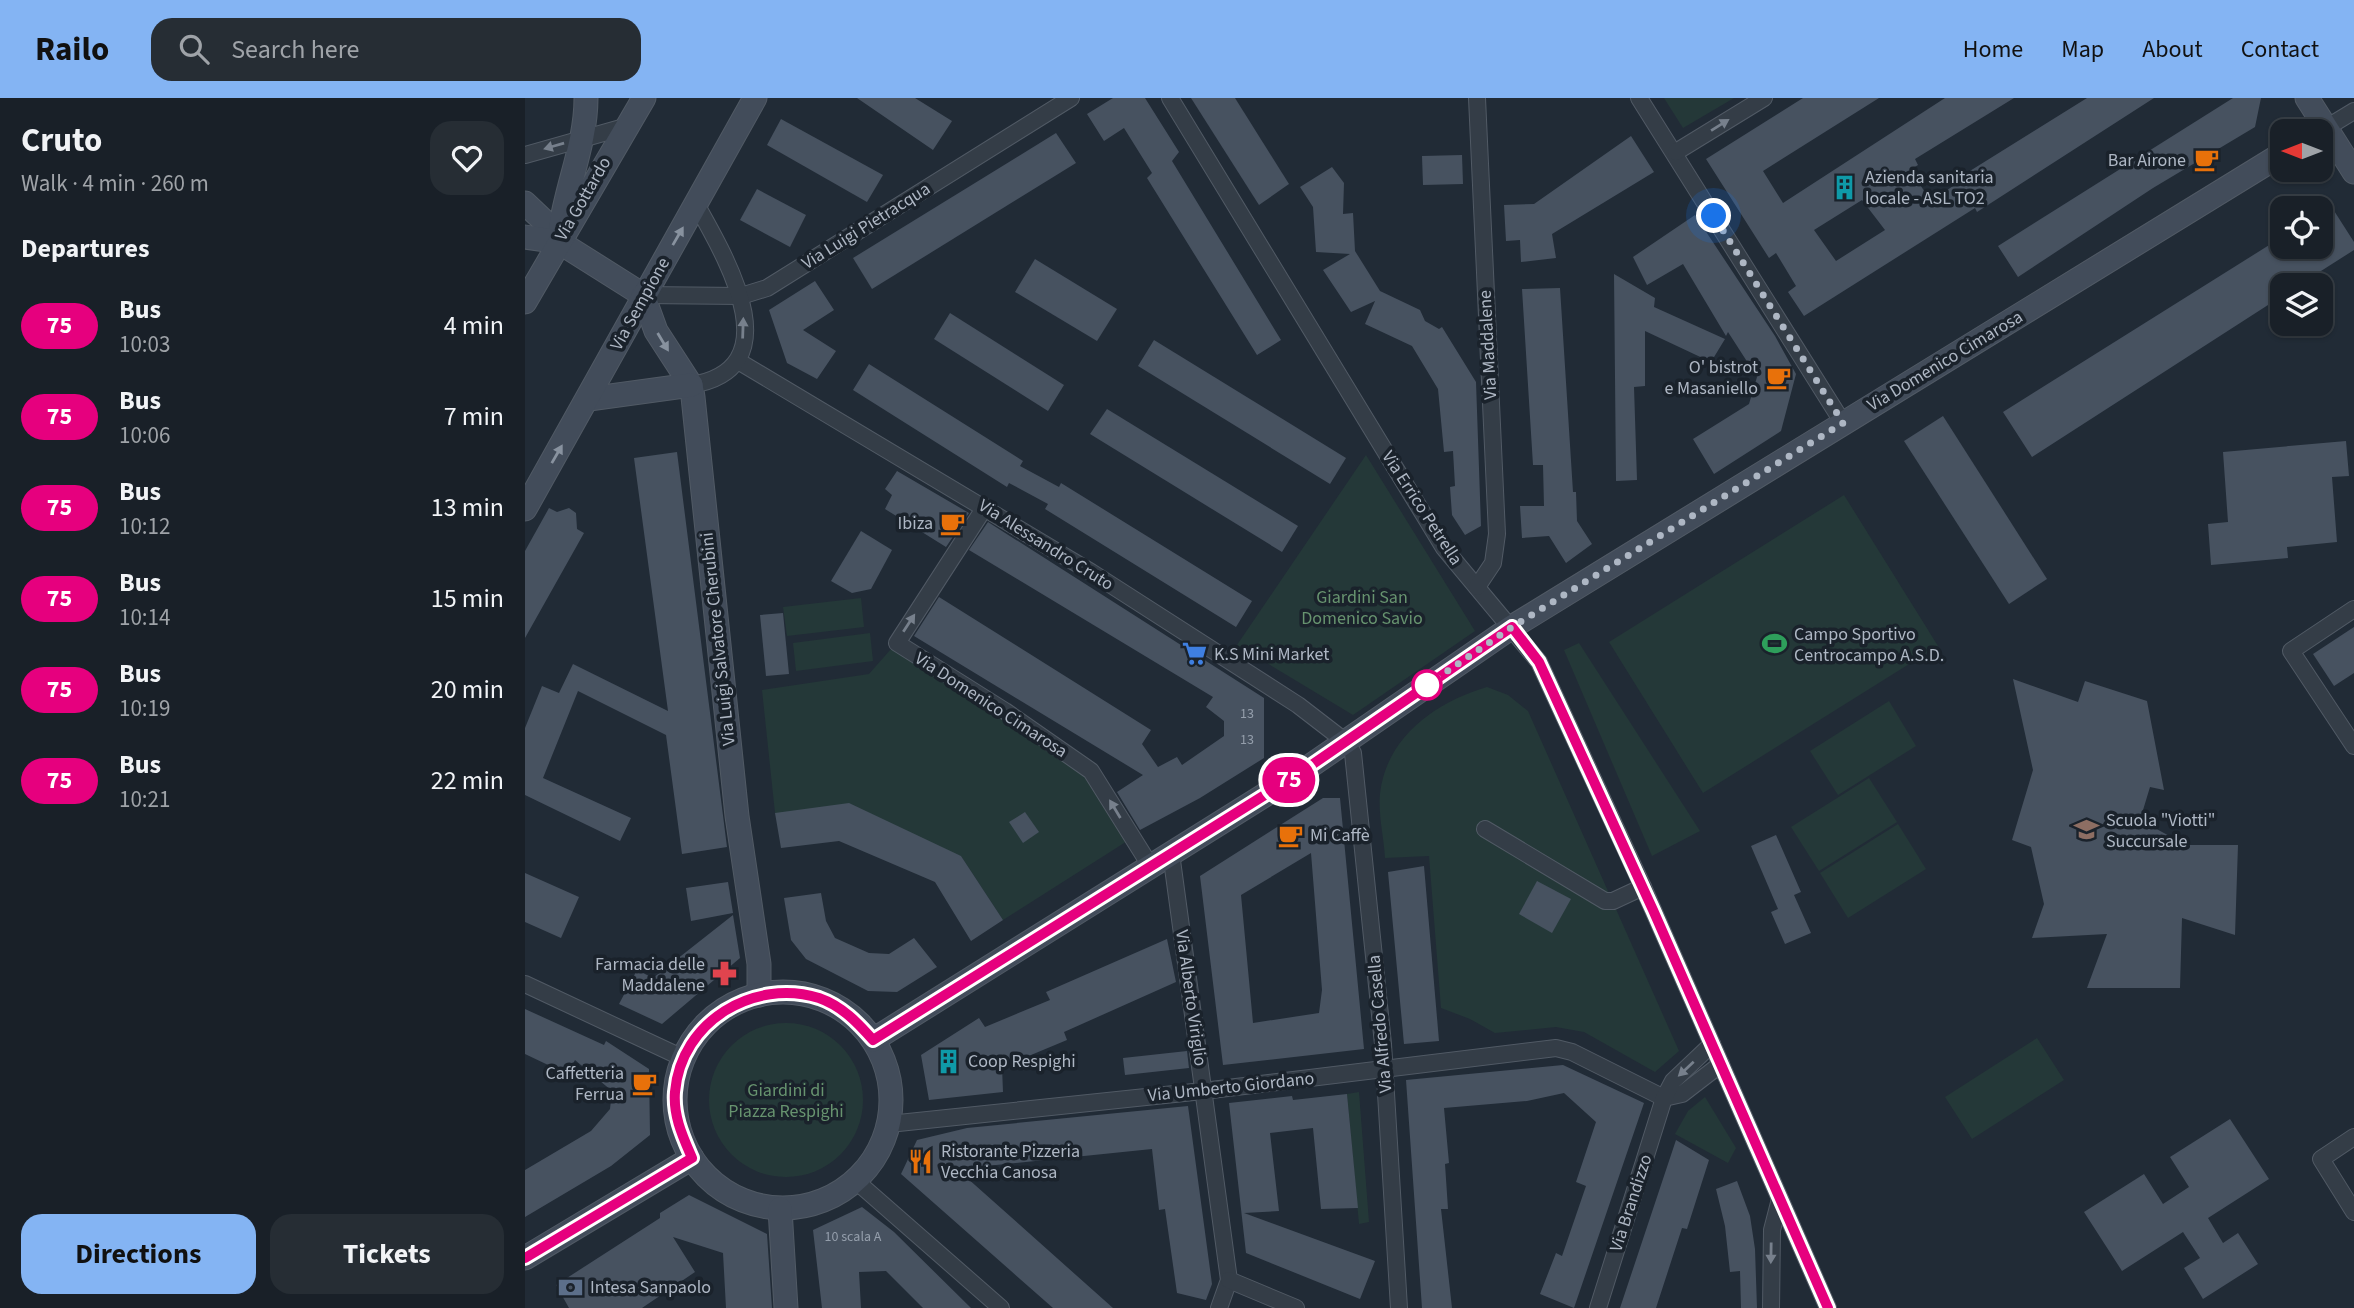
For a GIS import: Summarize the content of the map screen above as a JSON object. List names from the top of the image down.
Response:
{
  "streets": {
    "street": [
      "Via Gottardo",
      "Via Luigi Pietracqua",
      "Via Sempione",
      "Via Maddalene",
      "Via Domenico Cimarosa",
      "Via Errico Petrella",
      "Via Alessandro Cruto",
      "Via Luigi Salvatore Cherubini",
      "Via Alberto Viriglio",
      "Via Alfredo Casella",
      "Via Umberto Giordano",
      "Via Brandizzo"
    ]
  },
  "crossings": [
    ["Via Luigi Pietracqua", "Via Sempione"],
    ["Via Luigi Pietracqua", "Via Luigi Salvatore Cherubini"],
    ["Via Sempione", "Via Luigi Salvatore Cherubini"],
    ["Via Maddalene", "Via Errico Petrella"],
    ["Via Domenico Cimarosa", "Via Errico Petrella"],
    ["Via Domenico Cimarosa", "Via Alessandro Cruto"],
    ["Via Domenico Cimarosa", "Via Luigi Salvatore Cherubini"],
    ["Via Domenico Cimarosa", "Via Alberto Viriglio"],
    ["Via Domenico Cimarosa", "Via Alfredo Casella"],
    ["Via Domenico Cimarosa", "Via Umberto Giordano"],
    ["Via Errico Petrella", "Via Brandizzo"],
    ["Via Alessandro Cruto", "Via Alfredo Casella"],
    ["Via Luigi Salvatore Cherubini", "Via Umberto Giordano"],
    ["Via Alberto Viriglio", "Via Umberto Giordano"],
    ["Via Alfredo Casella", "Via Umberto Giordano"],
    ["Via Umberto Giordano", "Via Brandizzo"]
  ],
  "parks": ["Giardini San Domenico Savio", "Giardini di Piazza Respighi"],
  "places": {
    "cafe": [
      "Bar Airone",
      "O' bistrot e Masaniello",
      "Ibiza",
      "Mi Caffè",
      "Caffetteria Ferrua"
    ],
    "building": ["Azienda sanitaria locale - ASL TO2", "Coop Respighi"],
    "sports": ["Campo Sportivo Centrocampo A.S.D."],
    "supermarket": ["K.S Mini Market"],
    "school or university": ["Scuola \"Viotti\" Succursale"],
    "pharmacy": ["Farmacia delle Maddalene"],
    "restaurant": ["Ristorante Pizzeria Vecchia Canosa"],
    "bank": ["Intesa Sanpaolo"]
  },
  "lines": ["bus line 75"],
  "house_numbers": ["13", "13", "10 scala A"],
  "north": "left",
  "page": {
    "header": "Railo",
    "search": "Search here",
    "nav": [
      "Home",
      "Map",
      "About",
      "Contact"
    ],
    "heading": [
      ["Cruto", "Walk · 4 min · 260 m"],
      "Departures"
    ],
    "on_map": "75",
    "list": [
      {
        "mark": "75",
        "name": "Bus",
        "note": "10:03",
        "value": "4 min"
      },
      {
        "mark": "75",
        "name": "Bus",
        "note": "10:06",
        "value": "7 min"
      },
      {
        "mark": "75",
        "name": "Bus",
        "note": "10:12",
        "value": "13 min"
      },
      {
        "mark": "75",
        "name": "Bus",
        "note": "10:14",
        "value": "15 min"
      },
      {
        "mark": "75",
        "name": "Bus",
        "note": "10:19",
        "value": "20 min"
      },
      {
        "mark": "75",
        "name": "Bus",
        "note": "10:21",
        "value": "22 min"
      }
    ],
    "buttons": ["Directions", "Tickets"]
  }
}
